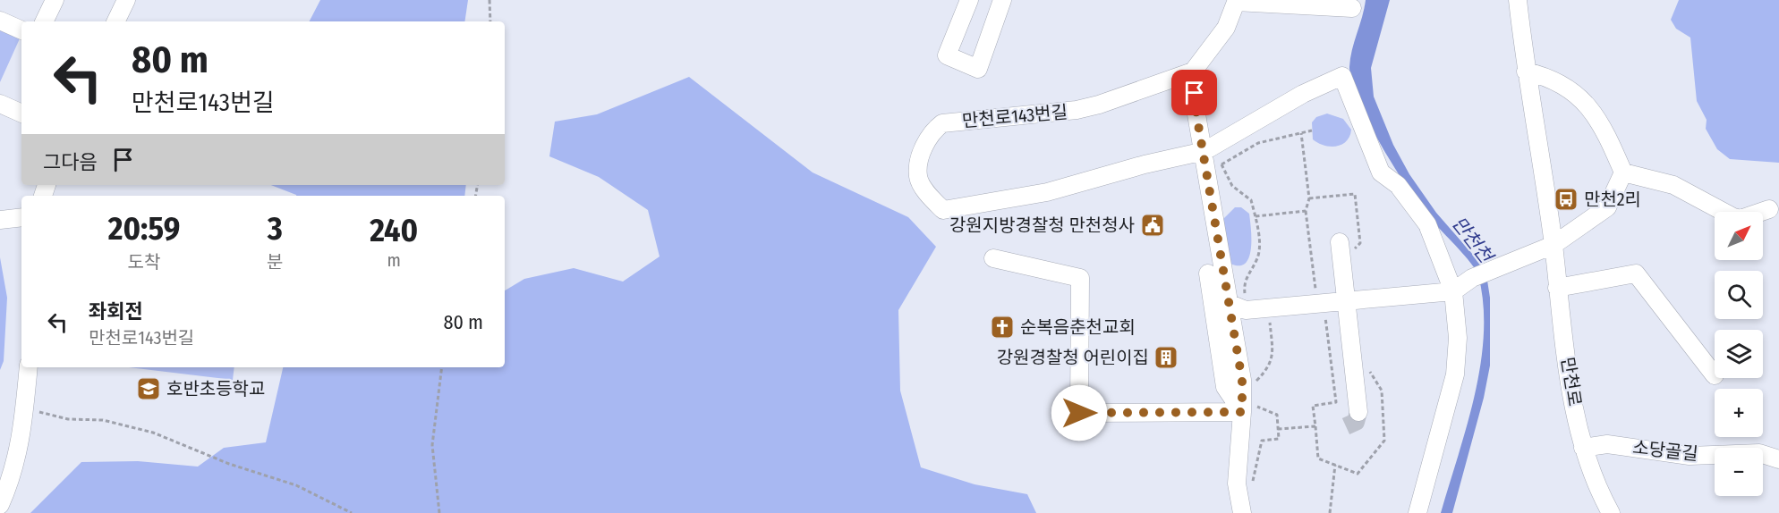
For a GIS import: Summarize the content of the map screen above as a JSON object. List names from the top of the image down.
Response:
{
  "streets": {
    "street": ["만천로143번길", "만천로", "소당골길"]
  },
  "crossings": [
    ["만천로", "소당골길"]
  ],
  "water": ["만천천"],
  "places": {
    "bus stop": ["만천2리"],
    "public building": ["강원지방경찰청 만천청사"],
    "church": ["순복음춘천교회"],
    "building": ["강원경찰청 어린이집"],
    "school or university": ["호반초등학교"]
  },
  "north": "top right",
  "page": {
    "turn": ["80 m", "만천로143번길"],
    "then": "그다음",
    "eta": [
      "20:59",
      "도착",
      "3",
      "분",
      "240",
      "m"
    ],
    "map_buttons": ["+", "−"],
    "list": [
      {
        "name": "좌회전",
        "note": "만천로143번길",
        "value": "80 m"
      }
    ]
  }
}
